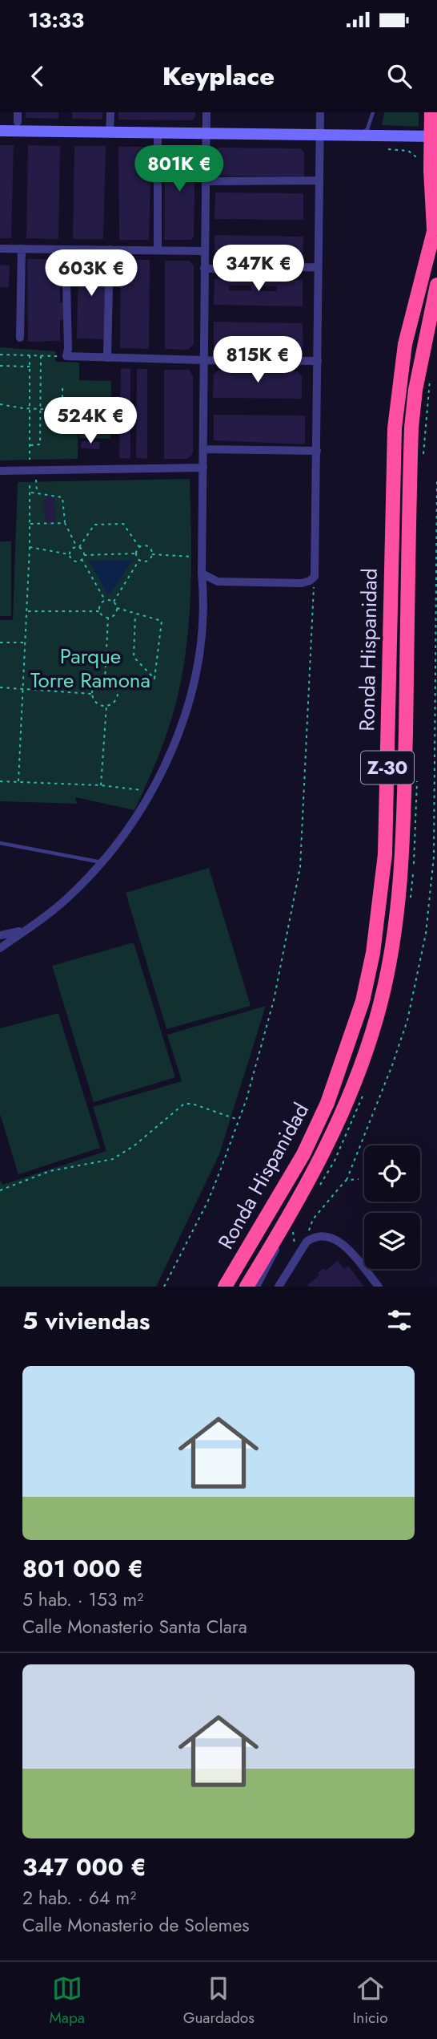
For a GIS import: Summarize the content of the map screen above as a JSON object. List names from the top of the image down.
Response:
{
  "streets": {
    "highway": ["Ronda Hispanidad", "Z-30"]
  },
  "parks": ["Parque Torre Ramona"],
  "page": {
    "status": "13:33",
    "header": "Keyplace",
    "price": [
      "801K €",
      "347K €",
      "603K €",
      "815K €",
      "524K €"
    ],
    "heading": "5 viviendas",
    "list": [
      {
        "name": "801 000 €",
        "note": "5 hab. · 153 m² · Calle Monasterio Santa Clara"
      },
      {
        "name": "347 000 €",
        "note": "2 hab. · 64 m² · Calle Monasterio de Solemes"
      }
    ],
    "tabs": ["Mapa", "Guardados", "Inicio"]
  }
}
